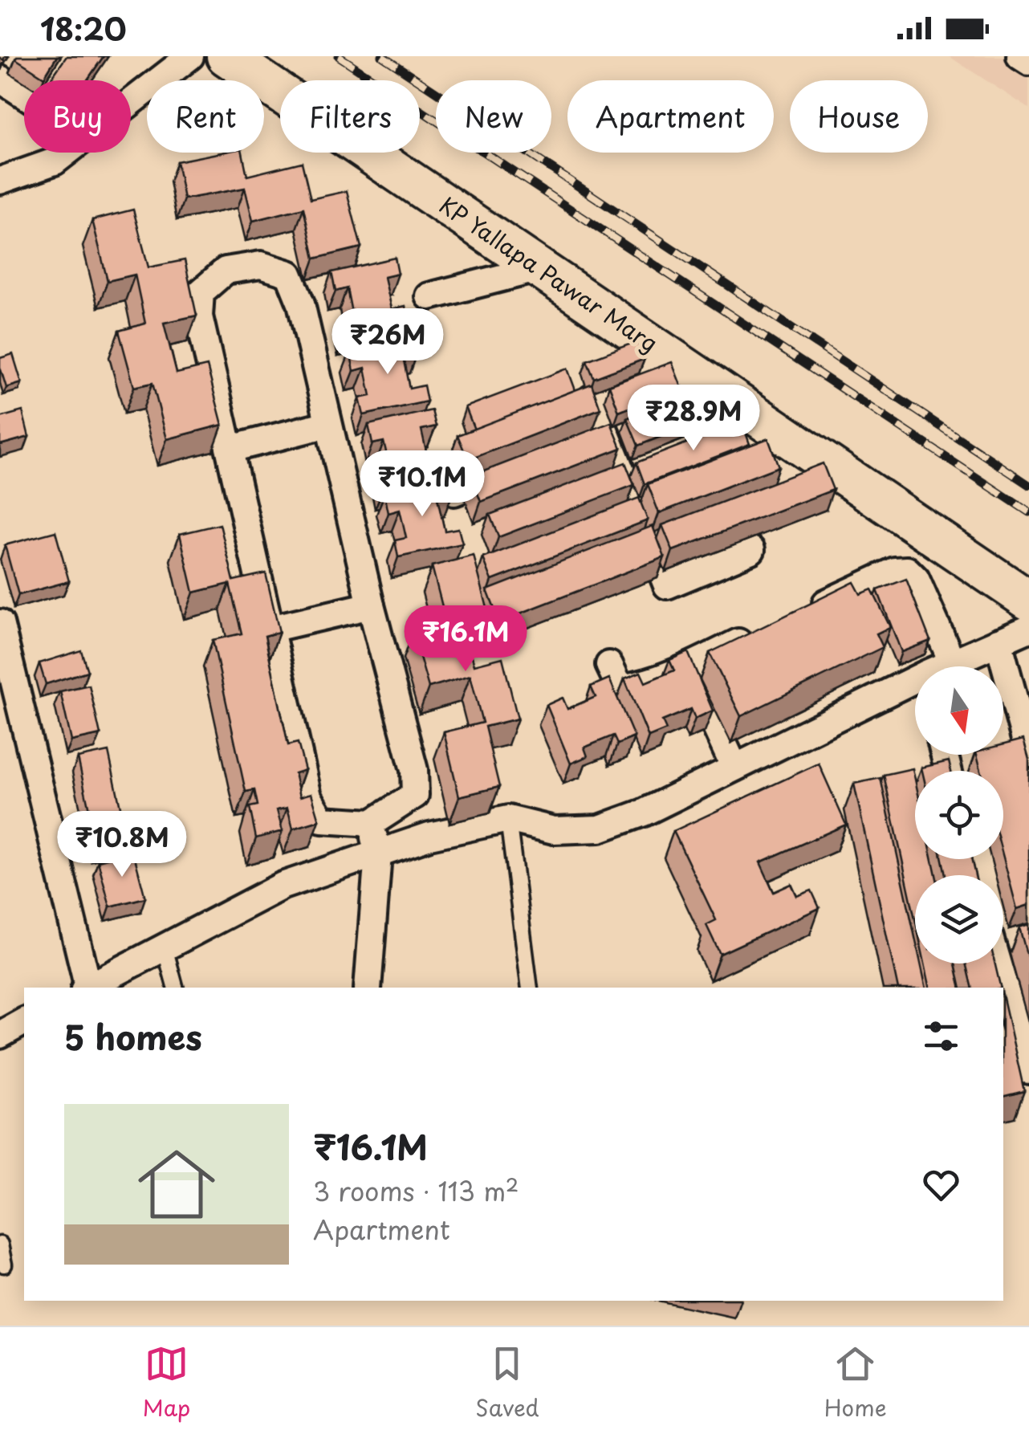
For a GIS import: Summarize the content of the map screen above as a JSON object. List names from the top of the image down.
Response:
{
  "streets": {
    "street": ["KP Yallapa Pawar Marg"]
  },
  "north": "bottom",
  "page": {
    "status": "18:20",
    "chip": [
      "Buy",
      "Rent",
      "Filters",
      "New",
      "Apartment",
      "House"
    ],
    "price": [
      "₹26M",
      "₹28.9M",
      "₹10.1M",
      "₹16.1M",
      "₹10.8M"
    ],
    "heading": "5 homes",
    "list": [
      {
        "name": "₹16.1M",
        "note": "3 rooms · 113 m² · Apartment"
      }
    ],
    "tabs": ["Map", "Saved", "Home"]
  }
}
